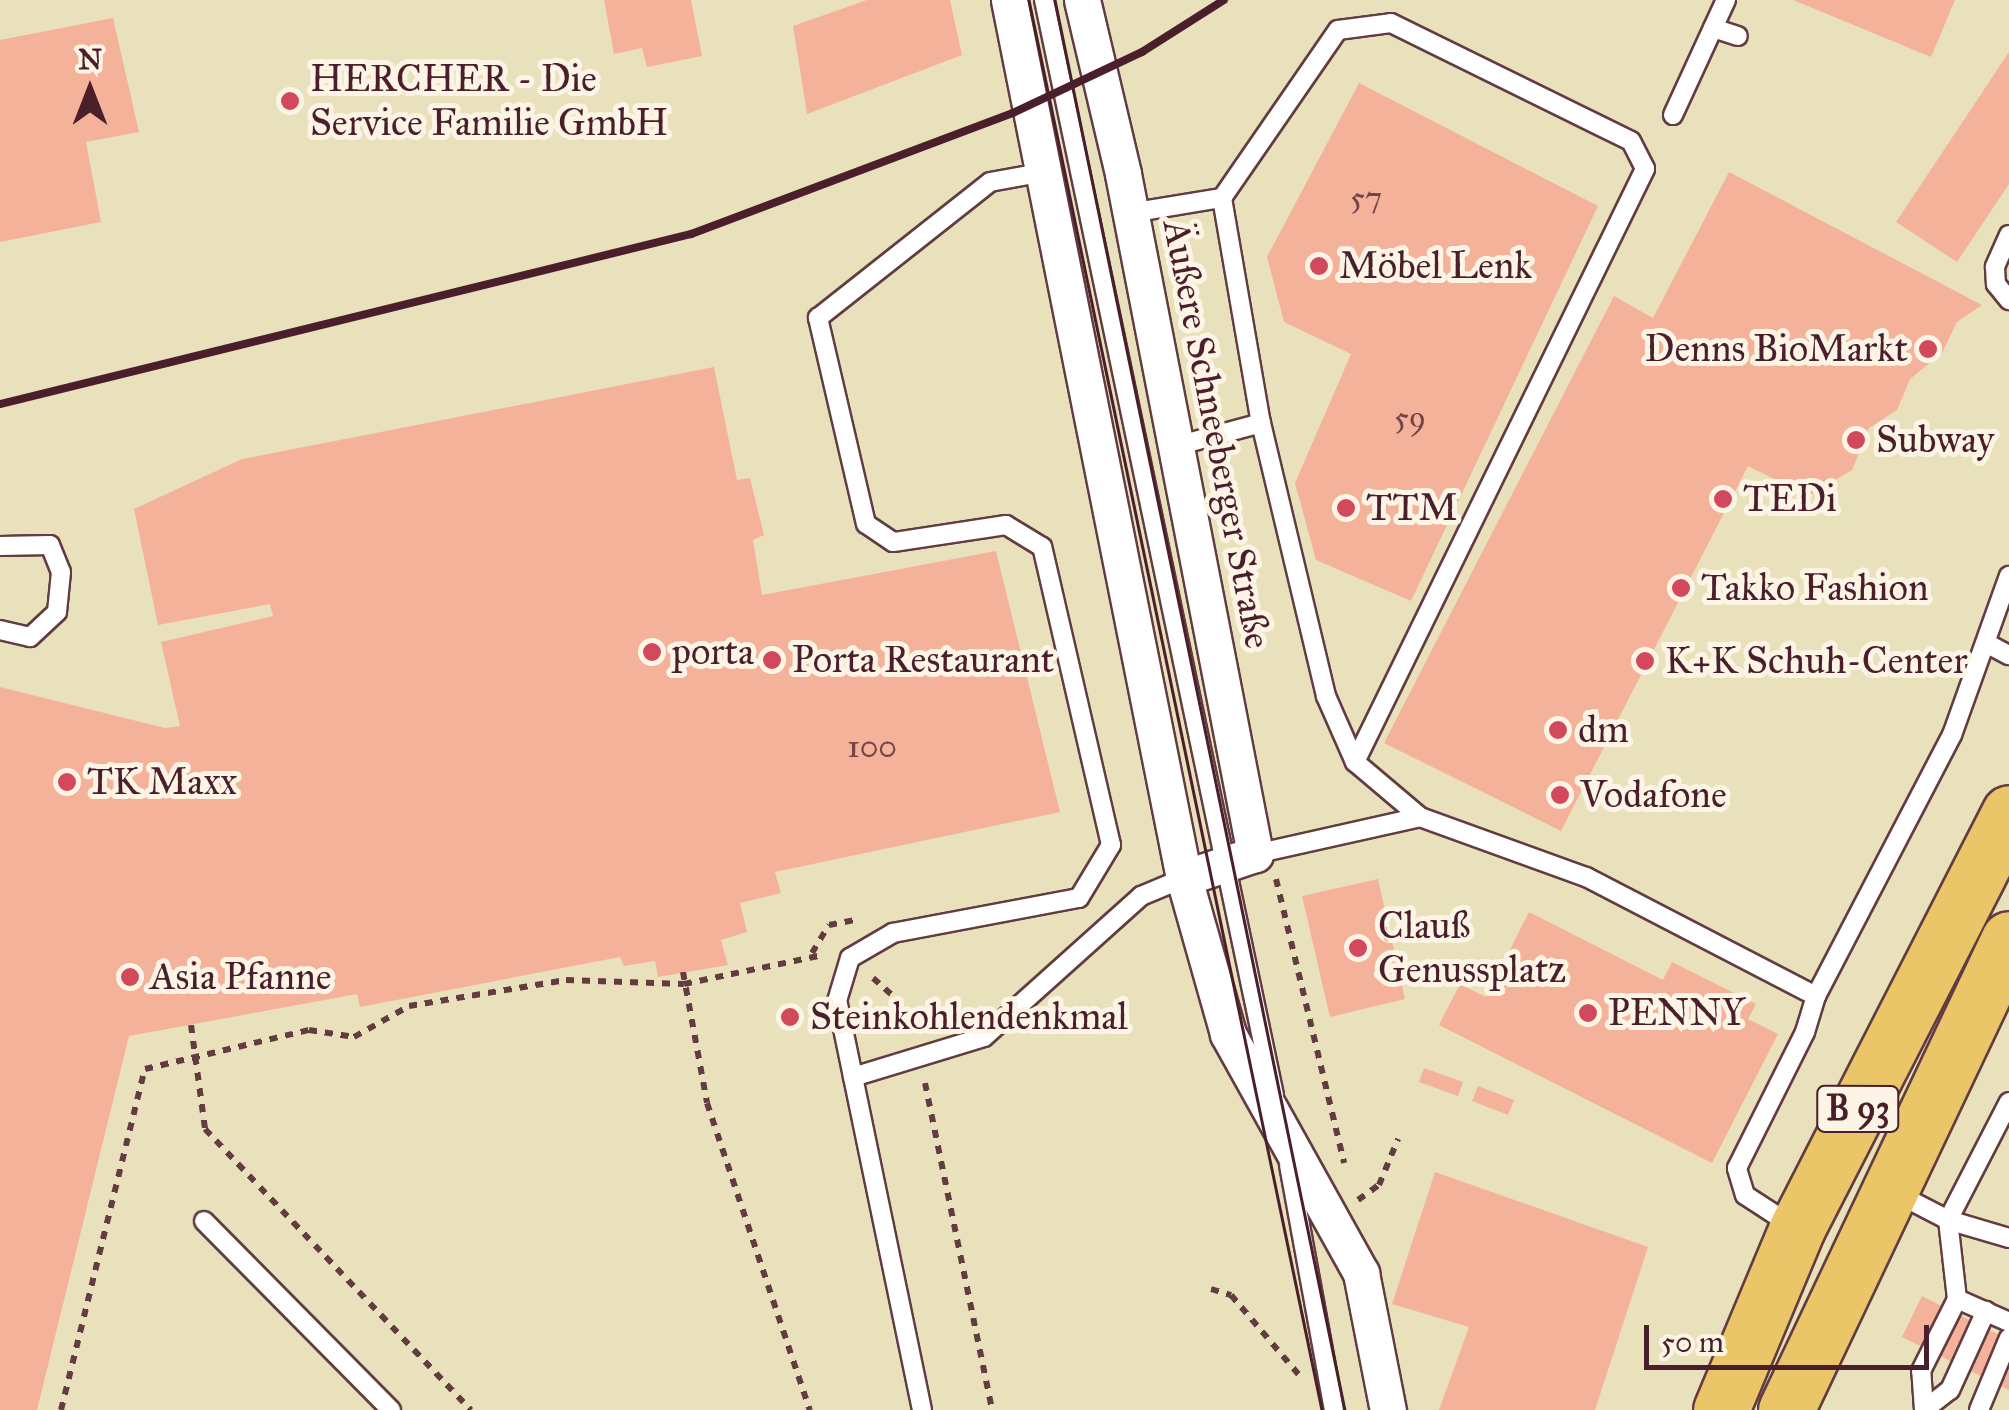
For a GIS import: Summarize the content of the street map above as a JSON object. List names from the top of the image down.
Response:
{
  "streets": {
    "main road": ["B 93"],
    "street": ["Äußere Schneeberger Straße"]
  },
  "places": [
    "HERCHER - Die Service Familie GmbH",
    "Möbel Lenk",
    "Denns BioMarkt",
    "Subway",
    "TEDi",
    "TTM",
    "Takko Fashion",
    "porta",
    "Porta Restaurant",
    "K+K Schuh-Center",
    "dm",
    "TK Maxx",
    "Vodafone",
    "Clauß Genussplatz",
    "Asia Pfanne",
    "PENNY",
    "Steinkohlendenkmal"
  ],
  "house_numbers": ["57", "59", "100"],
  "scale_bar": "50 m",
  "north": "top"
}
